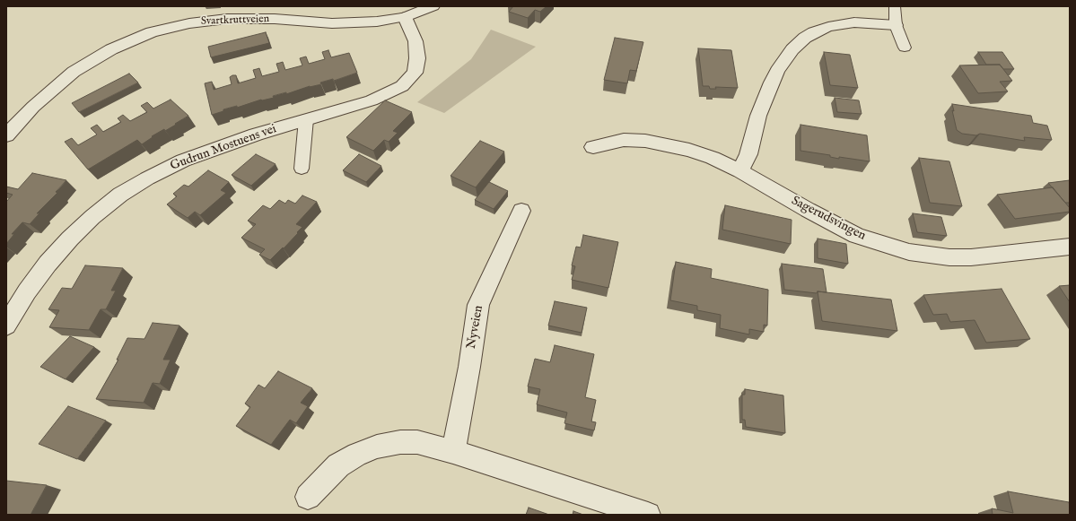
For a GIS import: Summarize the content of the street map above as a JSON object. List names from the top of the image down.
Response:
{
  "streets": {
    "street": [
      "Svartkruttveien",
      "Gudrun Mostuens vei",
      "Sagerudsvingen",
      "Nyveien"
    ]
  },
  "crossings": [
    ["Svartkruttveien", "Gudrun Mostuens vei"]
  ]
}
